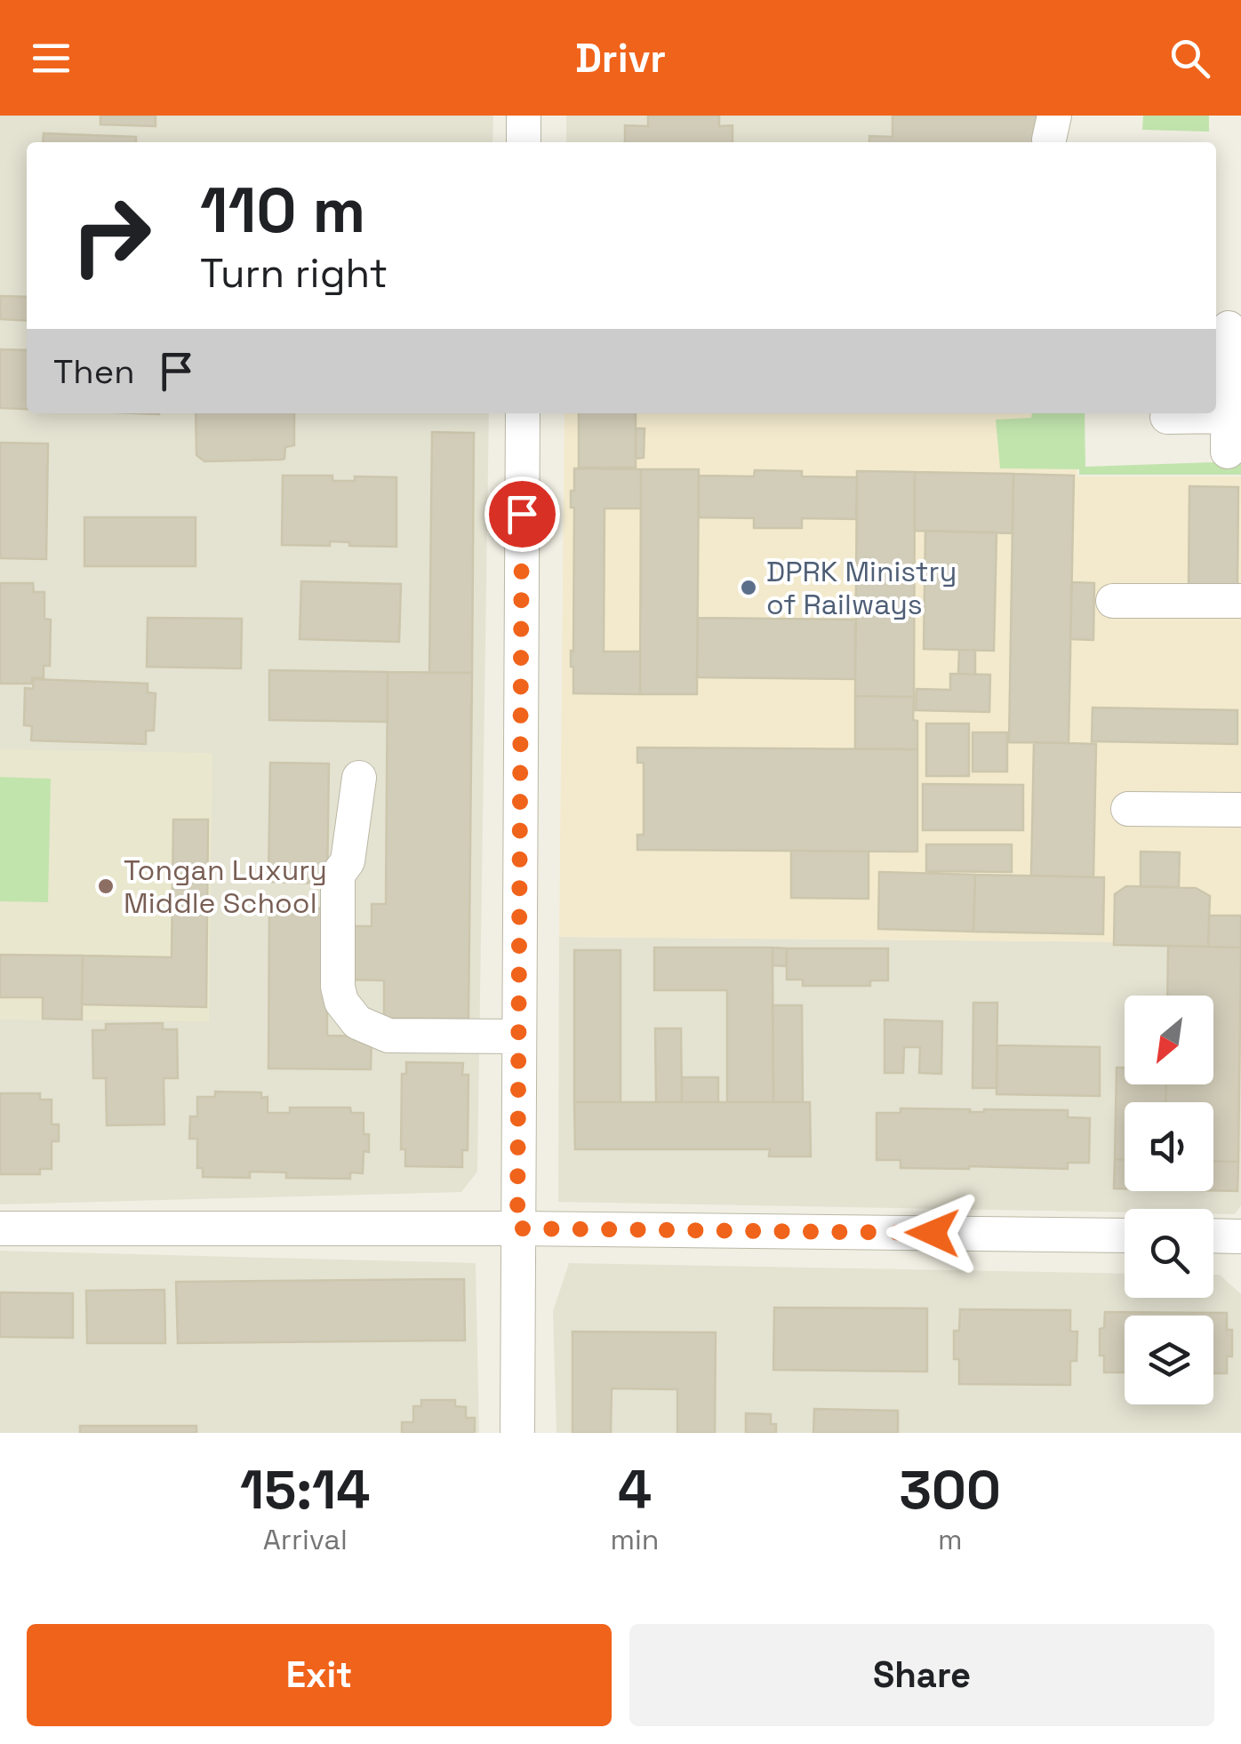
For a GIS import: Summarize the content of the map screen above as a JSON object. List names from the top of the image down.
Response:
{
  "places": ["DPRK Ministry of Railways", "Tongan Luxury Middle School"],
  "north": "bottom left",
  "page": {
    "header": "Drivr",
    "turn": ["110 m", "Turn right"],
    "then": "Then",
    "eta": [
      "15:14",
      "Arrival",
      "4",
      "min",
      "300",
      "m"
    ],
    "buttons": ["Exit", "Share"]
  }
}
